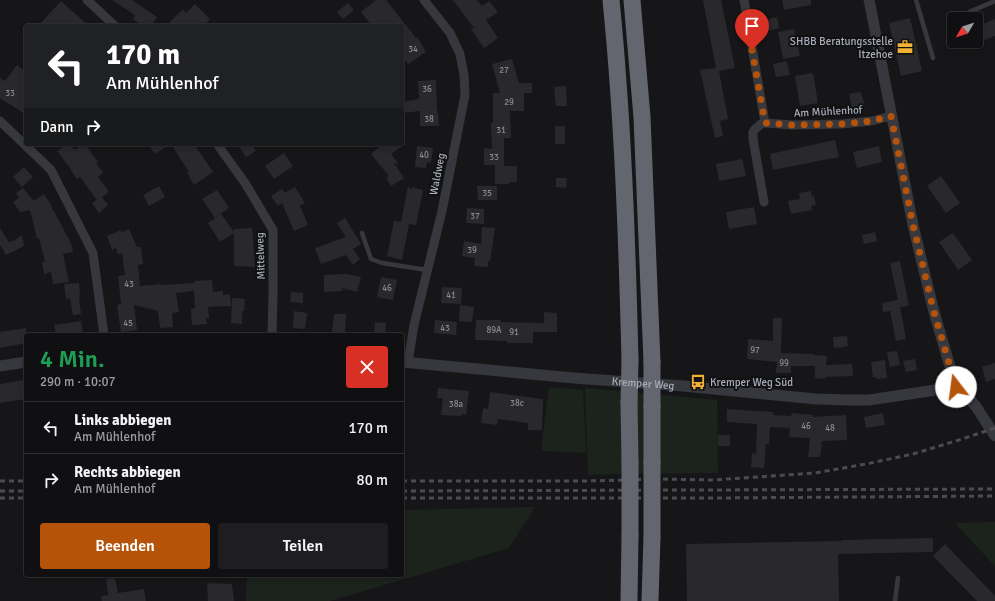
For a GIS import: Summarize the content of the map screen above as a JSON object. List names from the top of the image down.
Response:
{
  "streets": {
    "street": [
      "Am Mühlenhof",
      "Waldweg",
      "Mittelweg",
      "Kremper Weg"
    ]
  },
  "crossings": [
    ["Waldweg", "Kremper Weg"]
  ],
  "places": {
    "office": ["SHBB Beratungsstelle Itzehoe"],
    "bus stop": ["Kremper Weg Süd"]
  },
  "house_numbers": [
    "34",
    "27",
    "36",
    "33",
    "29",
    "38",
    "31",
    "40",
    "33",
    "35",
    "37",
    "39",
    "43",
    "46",
    "41",
    "45",
    "43",
    "89A",
    "91",
    "97",
    "99",
    "38c",
    "38a",
    "46",
    "48"
  ],
  "north": "bottom left",
  "page": {
    "turn": ["170 m", "Am Mühlenhof"],
    "then": "Dann",
    "heading": ["4 Min.", "290 m · 10:07"],
    "list": [
      {
        "name": "Links abbiegen",
        "note": "Am Mühlenhof",
        "value": "170 m"
      },
      {
        "name": "Rechts abbiegen",
        "note": "Am Mühlenhof",
        "value": "80 m"
      }
    ],
    "buttons": ["Beenden", "Teilen"]
  }
}
